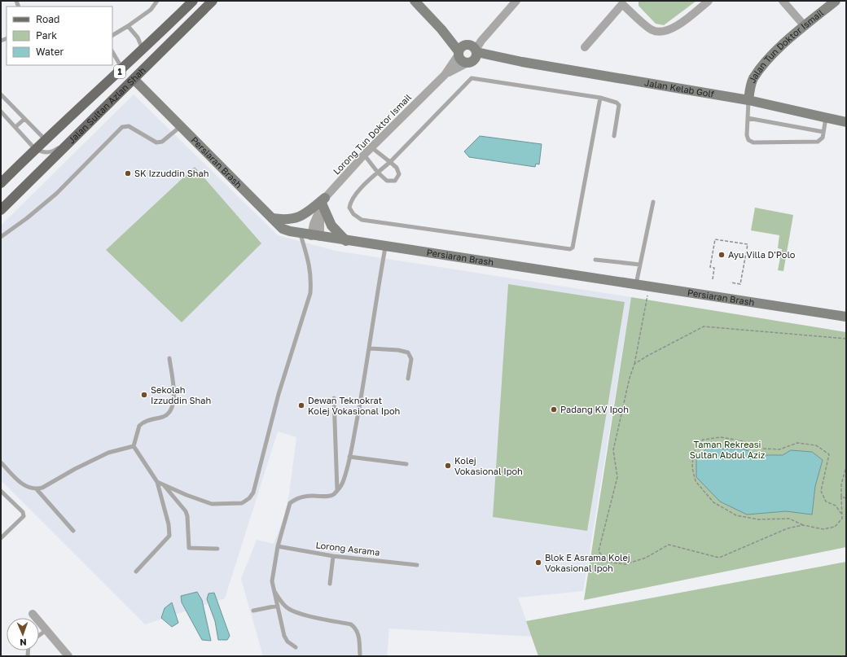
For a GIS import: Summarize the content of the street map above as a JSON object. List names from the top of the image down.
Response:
{
  "streets": {
    "main road": ["1", "Jalan Sultan Azlan Shah"],
    "street": [
      "Jalan Tun Doktor Ismail",
      "Jalan Kelab Golf",
      "Lorong Tun Doktor Ismail",
      "Persiaran Brash"
    ],
    "lane": ["Lorong Asrama"]
  },
  "crossings": [
    ["Jalan Tun Doktor Ismail", "Jalan Kelab Golf"],
    ["Jalan Kelab Golf", "Lorong Tun Doktor Ismail"],
    ["Jalan Sultan Azlan Shah", "Persiaran Brash"]
  ],
  "parks": ["Taman Rekreasi Sultan Abdul Aziz"],
  "places": [
    "SK Izzuddin Shah",
    "Ayu Villa D'Polo",
    "Sekolah Izzuddin Shah",
    "Dewan Teknokrat Kolej Vokasional Ipoh",
    "Padang KV Ipoh",
    "Kolej Vokasional Ipoh",
    "Blok E Asrama Kolej Vokasional Ipoh"
  ],
  "legend": ["Road", "Park", "Water"],
  "north": "bottom"
}
